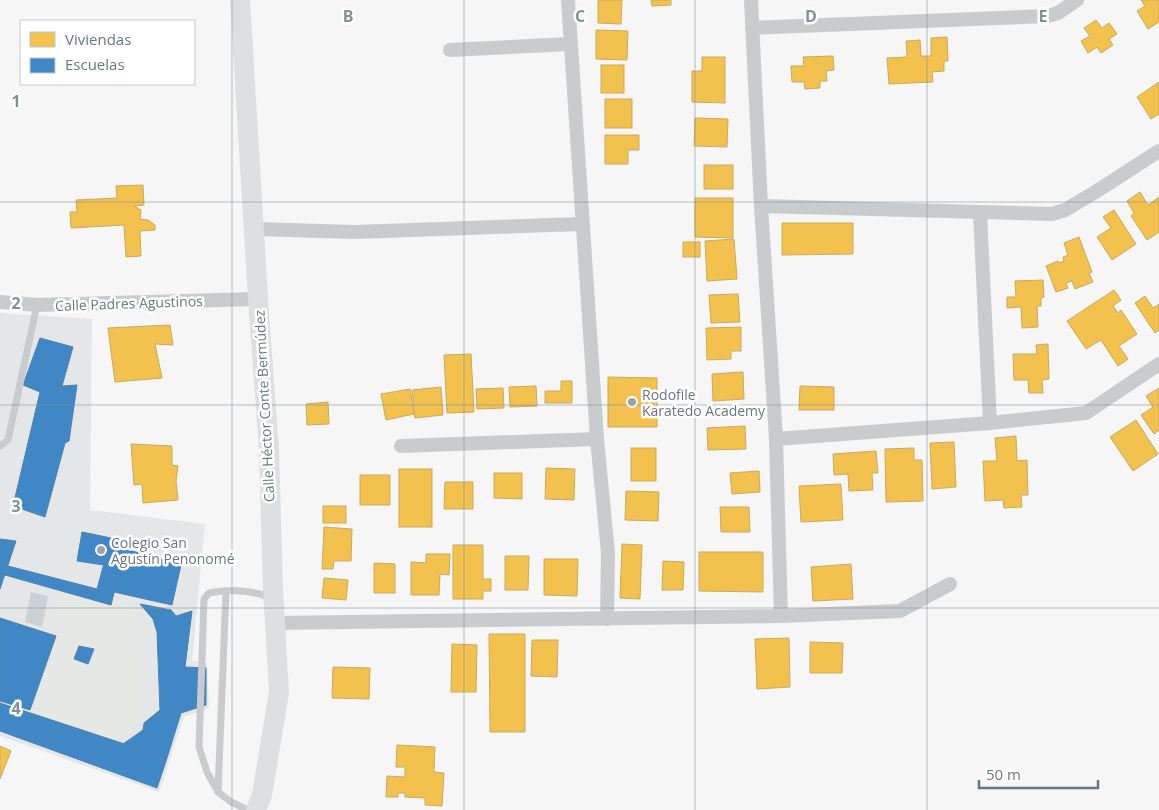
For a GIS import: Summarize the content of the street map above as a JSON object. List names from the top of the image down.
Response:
{
  "streets": {
    "street": ["Calle Padres Agustinos", "Calle Héctor Conte Bermúdez"]
  },
  "crossings": [
    ["Calle Padres Agustinos", "Calle Héctor Conte Bermúdez"]
  ],
  "places": ["Rodofile Karatedo Academy", "Colegio San Agustín Penonomé"],
  "legend": ["Viviendas", "Escuelas"],
  "scale_bar": "50 m",
  "grid": {
    "columns": [
      "B",
      "C",
      "D",
      "E"
    ],
    "rows": [
      "1",
      "2",
      "3",
      "4"
    ]
  }
}
